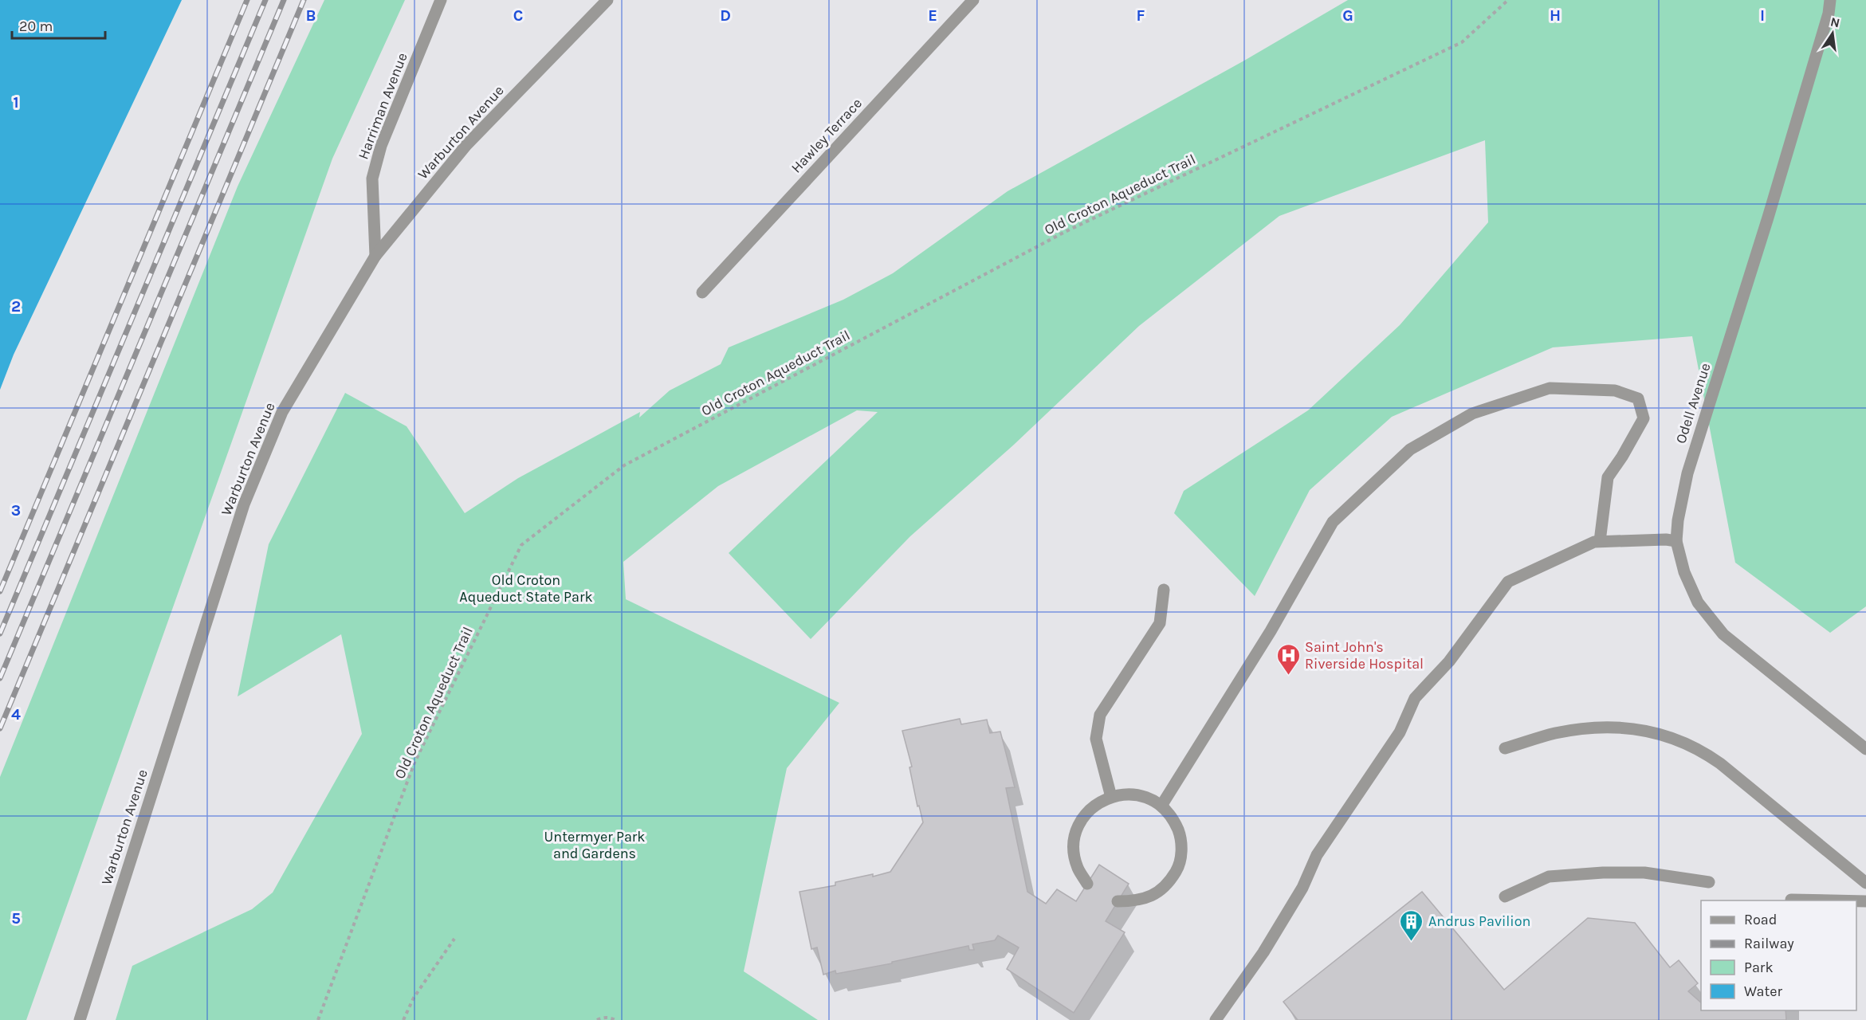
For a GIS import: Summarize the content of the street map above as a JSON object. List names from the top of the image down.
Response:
{
  "streets": {
    "street": [
      "Harriman Avenue",
      "Warburton Avenue",
      "Hawley Terrace",
      "Odell Avenue"
    ],
    "path": ["Old Croton Aqueduct Trail"]
  },
  "crossings": [
    ["Harriman Avenue", "Warburton Avenue"]
  ],
  "parks": ["Old Croton Aqueduct State Park", "Untermyer Park and Gardens"],
  "places": {
    "hospital": ["Saint John's Riverside Hospital"],
    "building": ["Andrus Pavilion"]
  },
  "legend": [
    "Road",
    "Railway",
    "Park",
    "Water"
  ],
  "scale_bar": "20 m",
  "north": "top",
  "grid": {
    "columns": [
      "B",
      "C",
      "D",
      "E",
      "F",
      "G",
      "H",
      "I"
    ],
    "rows": [
      "1",
      "2",
      "3",
      "4",
      "5"
    ]
  }
}
